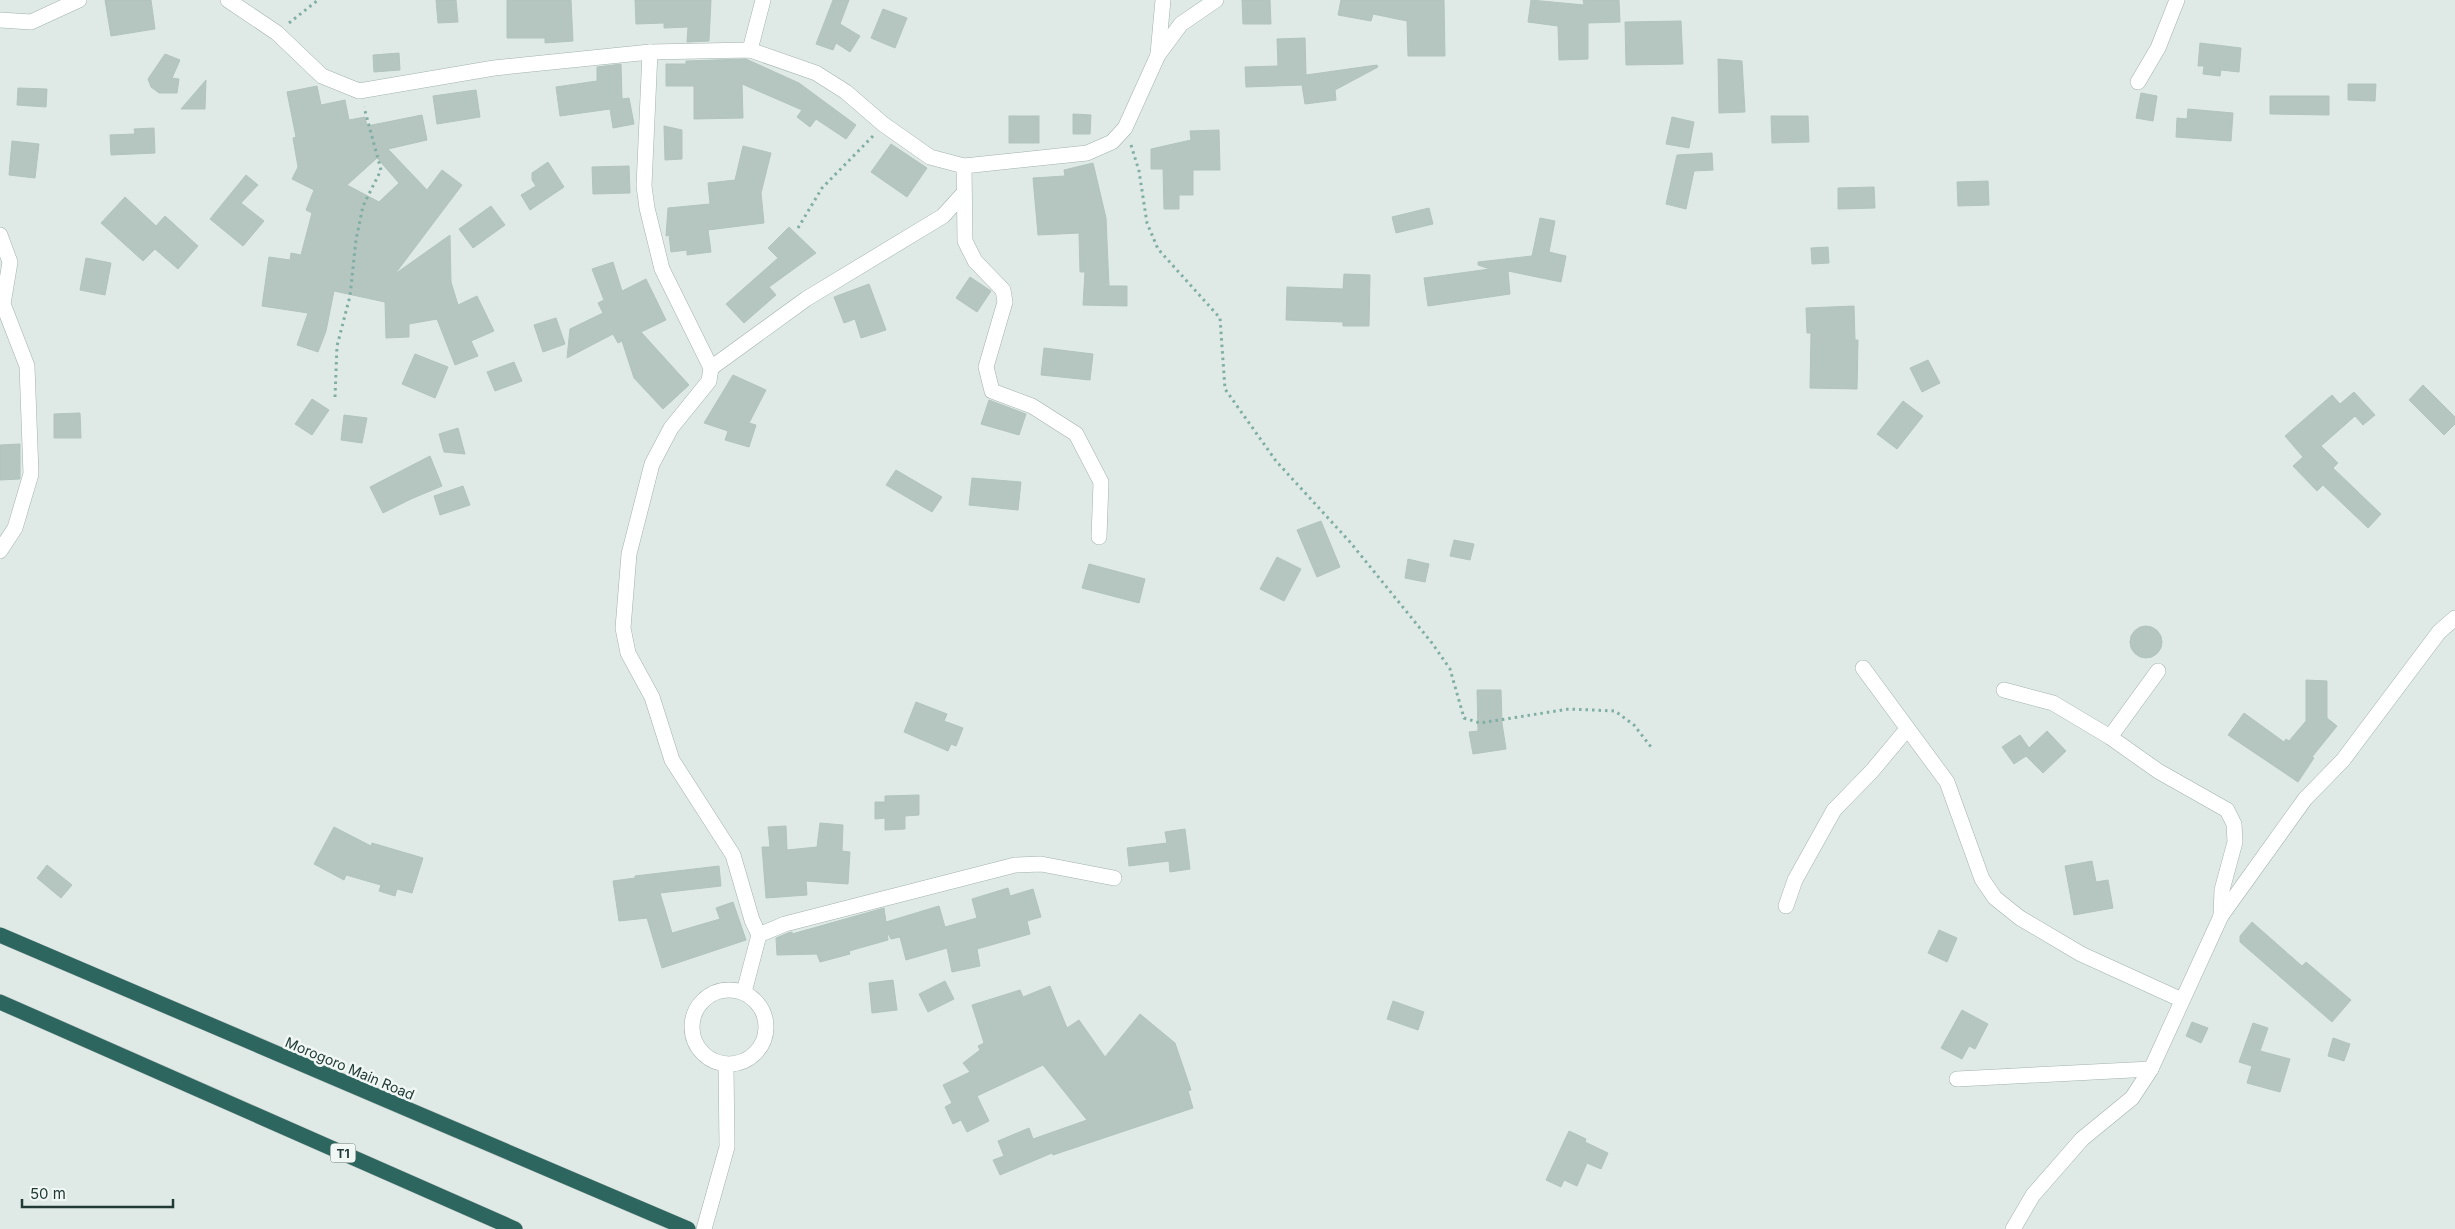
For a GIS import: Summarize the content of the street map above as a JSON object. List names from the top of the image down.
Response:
{
  "streets": {
    "highway": ["Morogoro Main Road", "T1"]
  },
  "scale_bar": "50 m"
}
